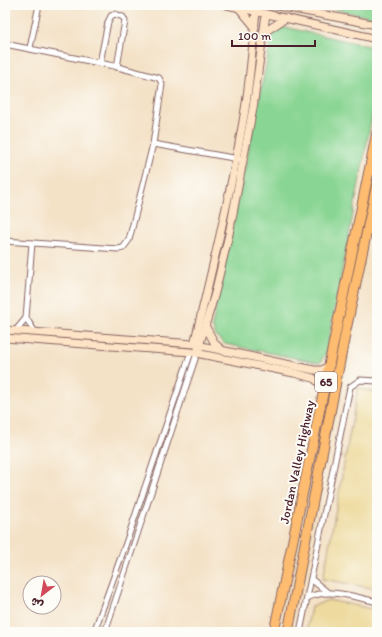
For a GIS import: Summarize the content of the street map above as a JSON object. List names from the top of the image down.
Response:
{
  "streets": {
    "highway": ["65", "Jordan Valley Highway"]
  },
  "scale_bar": "100 m",
  "north": "bottom left"
}
